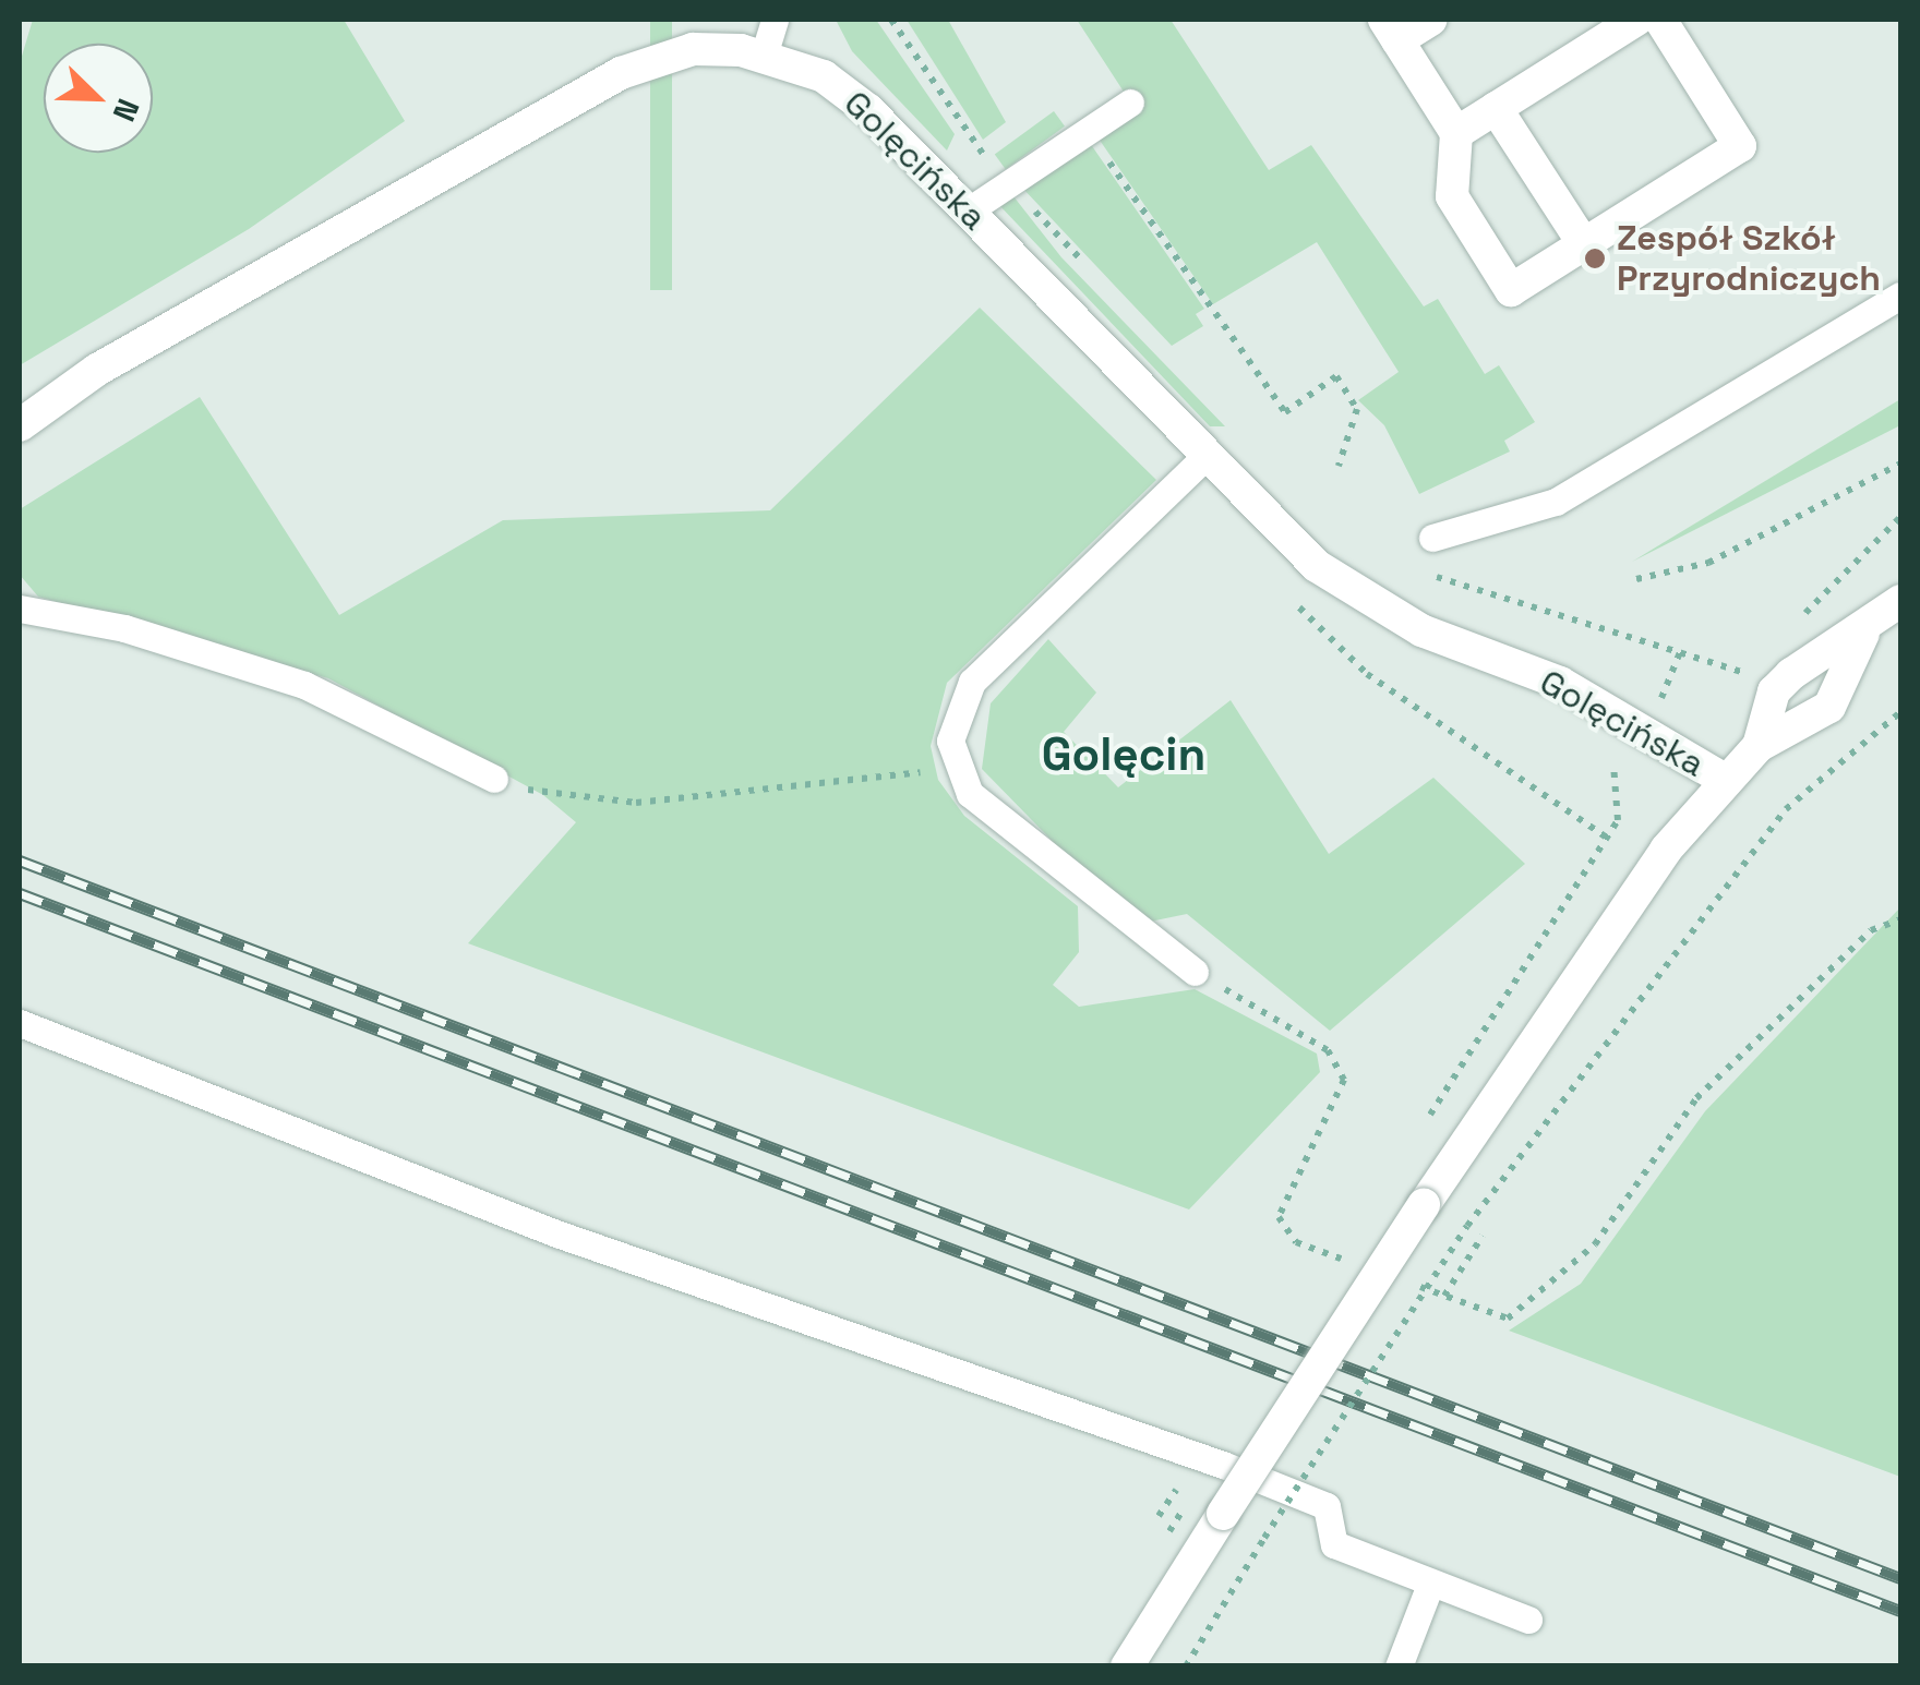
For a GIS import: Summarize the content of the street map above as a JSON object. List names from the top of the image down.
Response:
{
  "streets": {
    "street": ["Golęcińska"]
  },
  "districts": ["Golęcin"],
  "places": ["Zespół Szkół Przyrodniczych"],
  "north": "bottom right"
}
